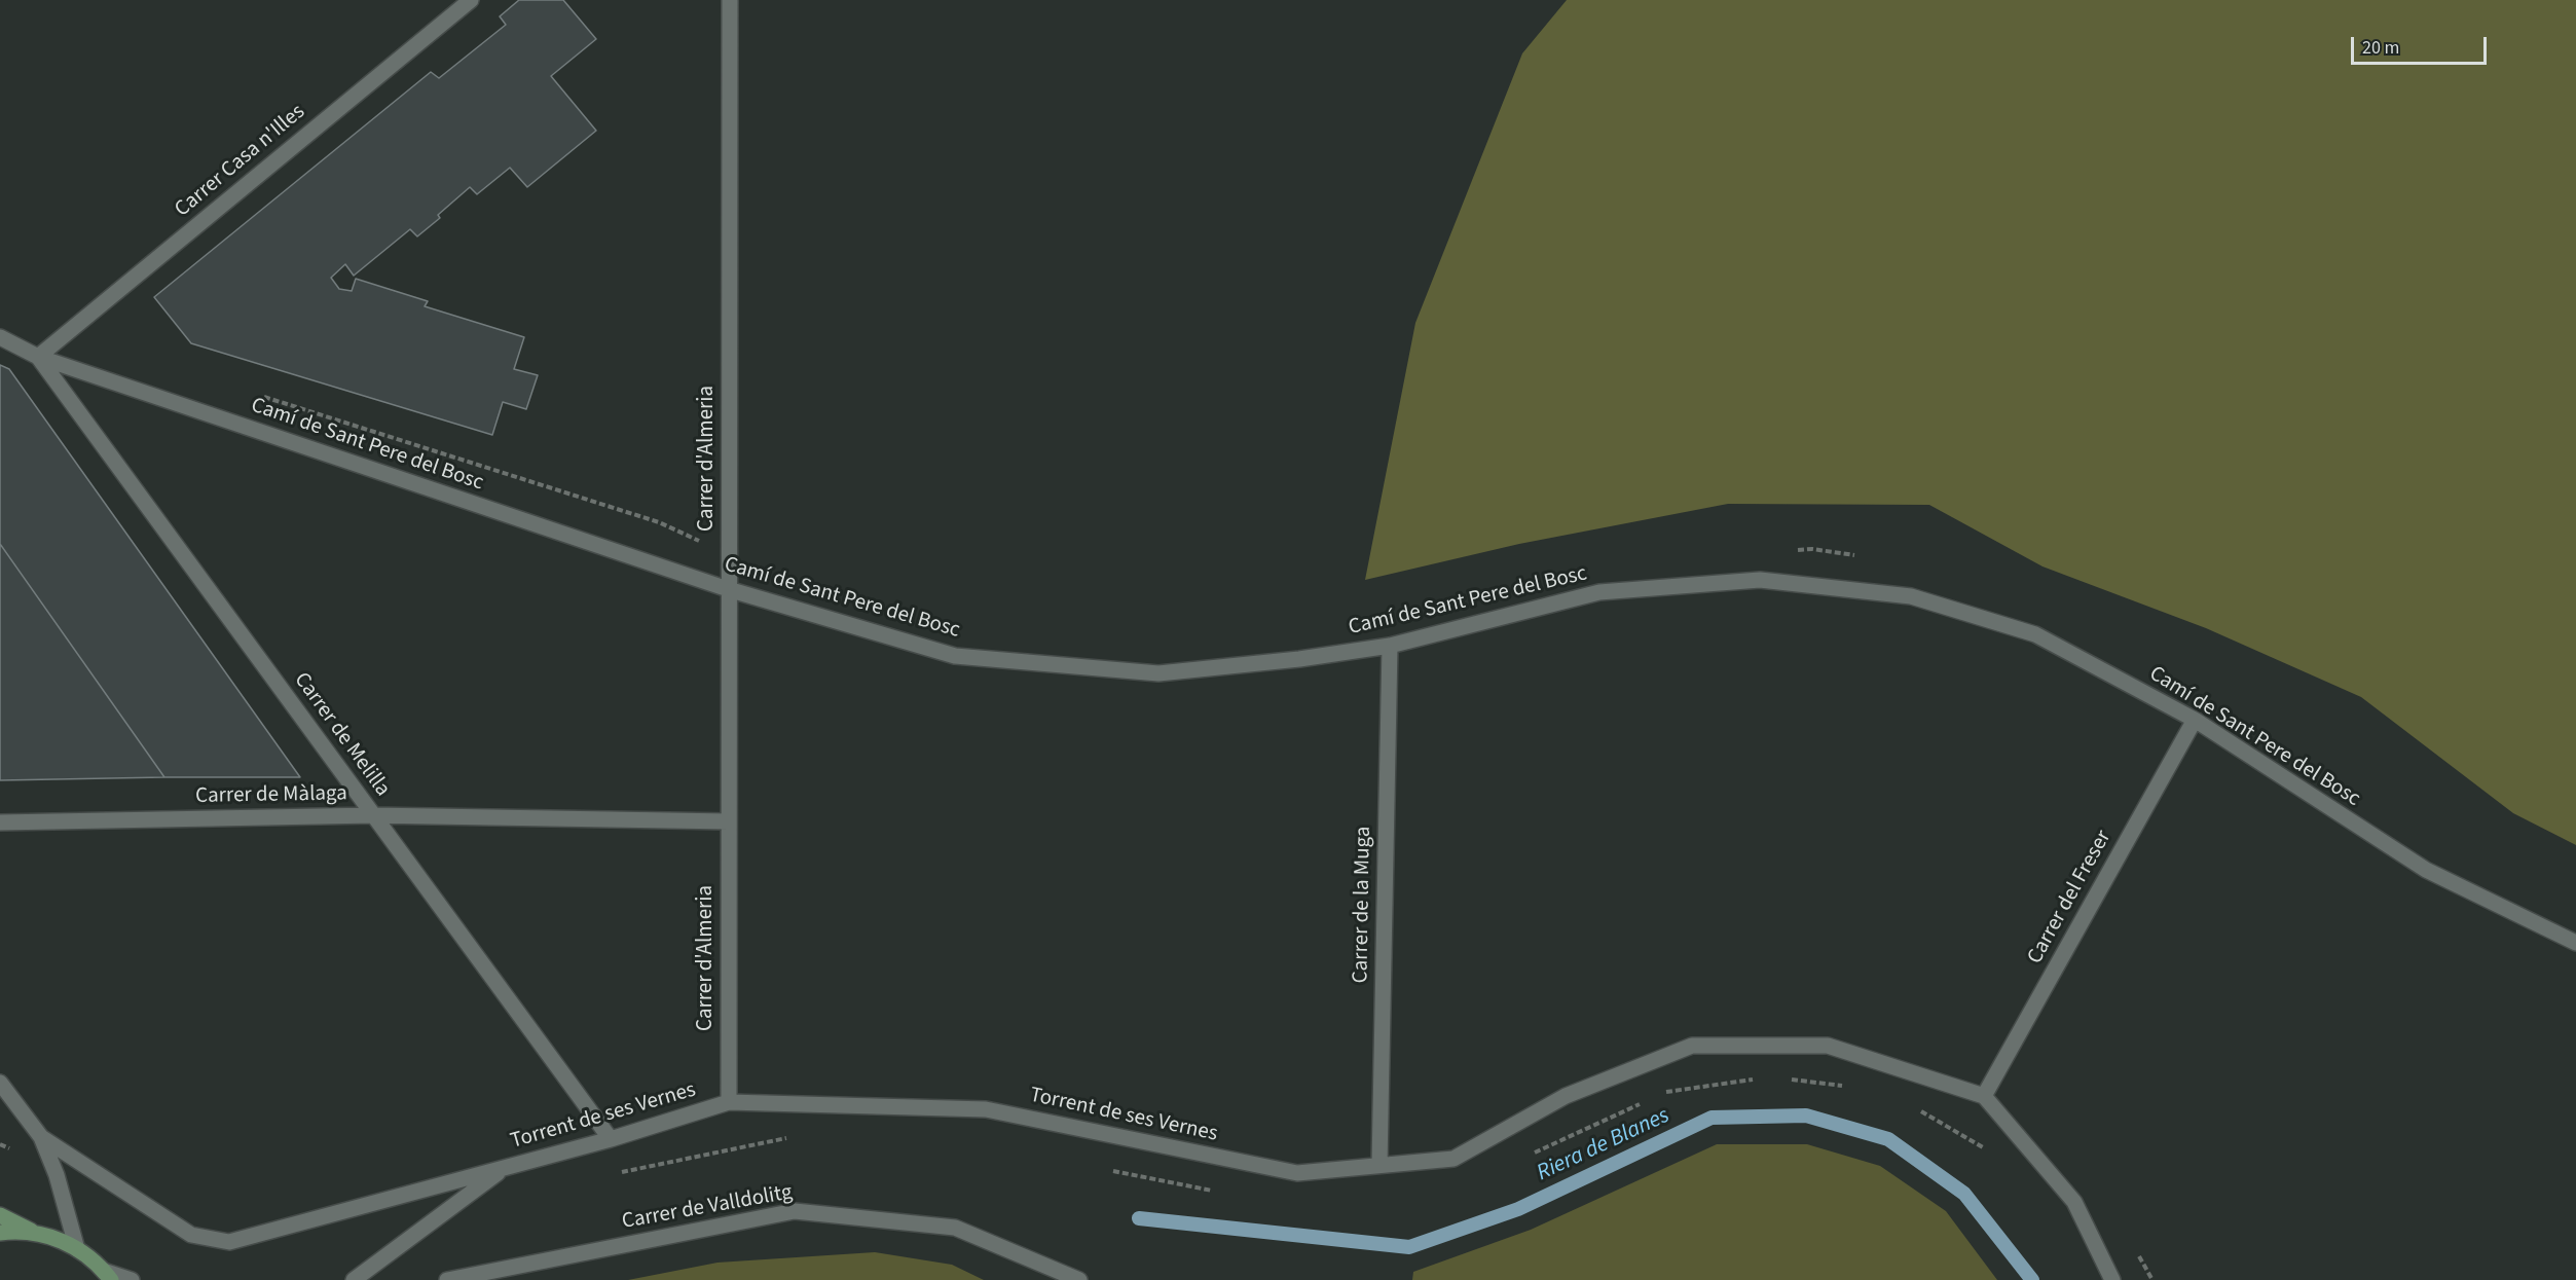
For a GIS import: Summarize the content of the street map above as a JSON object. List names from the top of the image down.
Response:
{
  "streets": {
    "street": [
      "Carrer Casa n'Illes",
      "Camí de Sant Pere del Bosc",
      "Carrer d'Almeria",
      "Carrer de Melilla",
      "Carrer de Màlaga",
      "Carrer del Freser",
      "Carrer de la Muga",
      "Torrent de ses Vernes",
      "Carrer de Valldolitg"
    ]
  },
  "crossings": [
    ["Carrer Casa n'Illes", "Camí de Sant Pere del Bosc"],
    ["Carrer Casa n'Illes", "Carrer de Melilla"],
    ["Camí de Sant Pere del Bosc", "Carrer d'Almeria"],
    ["Camí de Sant Pere del Bosc", "Carrer de Melilla"],
    ["Camí de Sant Pere del Bosc", "Carrer del Freser"],
    ["Camí de Sant Pere del Bosc", "Carrer de la Muga"],
    ["Carrer d'Almeria", "Carrer de Màlaga"],
    ["Carrer d'Almeria", "Torrent de ses Vernes"],
    ["Carrer de Melilla", "Carrer de Màlaga"],
    ["Carrer de Melilla", "Torrent de ses Vernes"],
    ["Carrer del Freser", "Torrent de ses Vernes"],
    ["Carrer de la Muga", "Torrent de ses Vernes"]
  ],
  "water": ["Riera de Blanes"],
  "scale_bar": "20 m"
}
